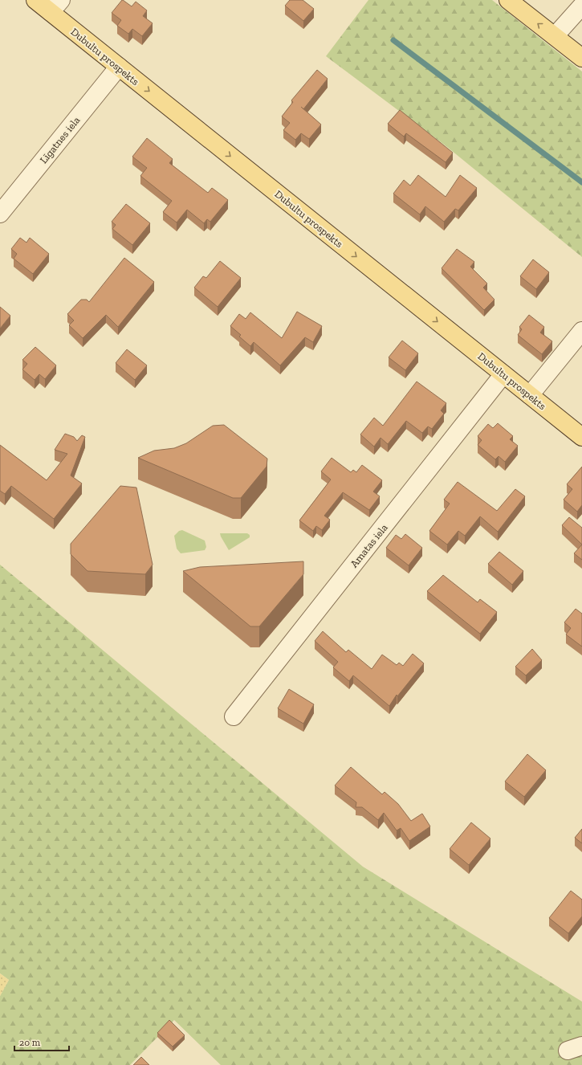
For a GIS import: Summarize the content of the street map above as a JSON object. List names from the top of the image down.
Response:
{
  "streets": {
    "main road": ["Dubultu prospekts"],
    "street": ["Līgatnes iela", "Amatas iela"]
  },
  "crossings": [
    ["Dubultu prospekts", "Līgatnes iela"],
    ["Dubultu prospekts", "Amatas iela"]
  ],
  "one_way": ["Dubultu prospekts"],
  "scale_bar": "20 m"
}
